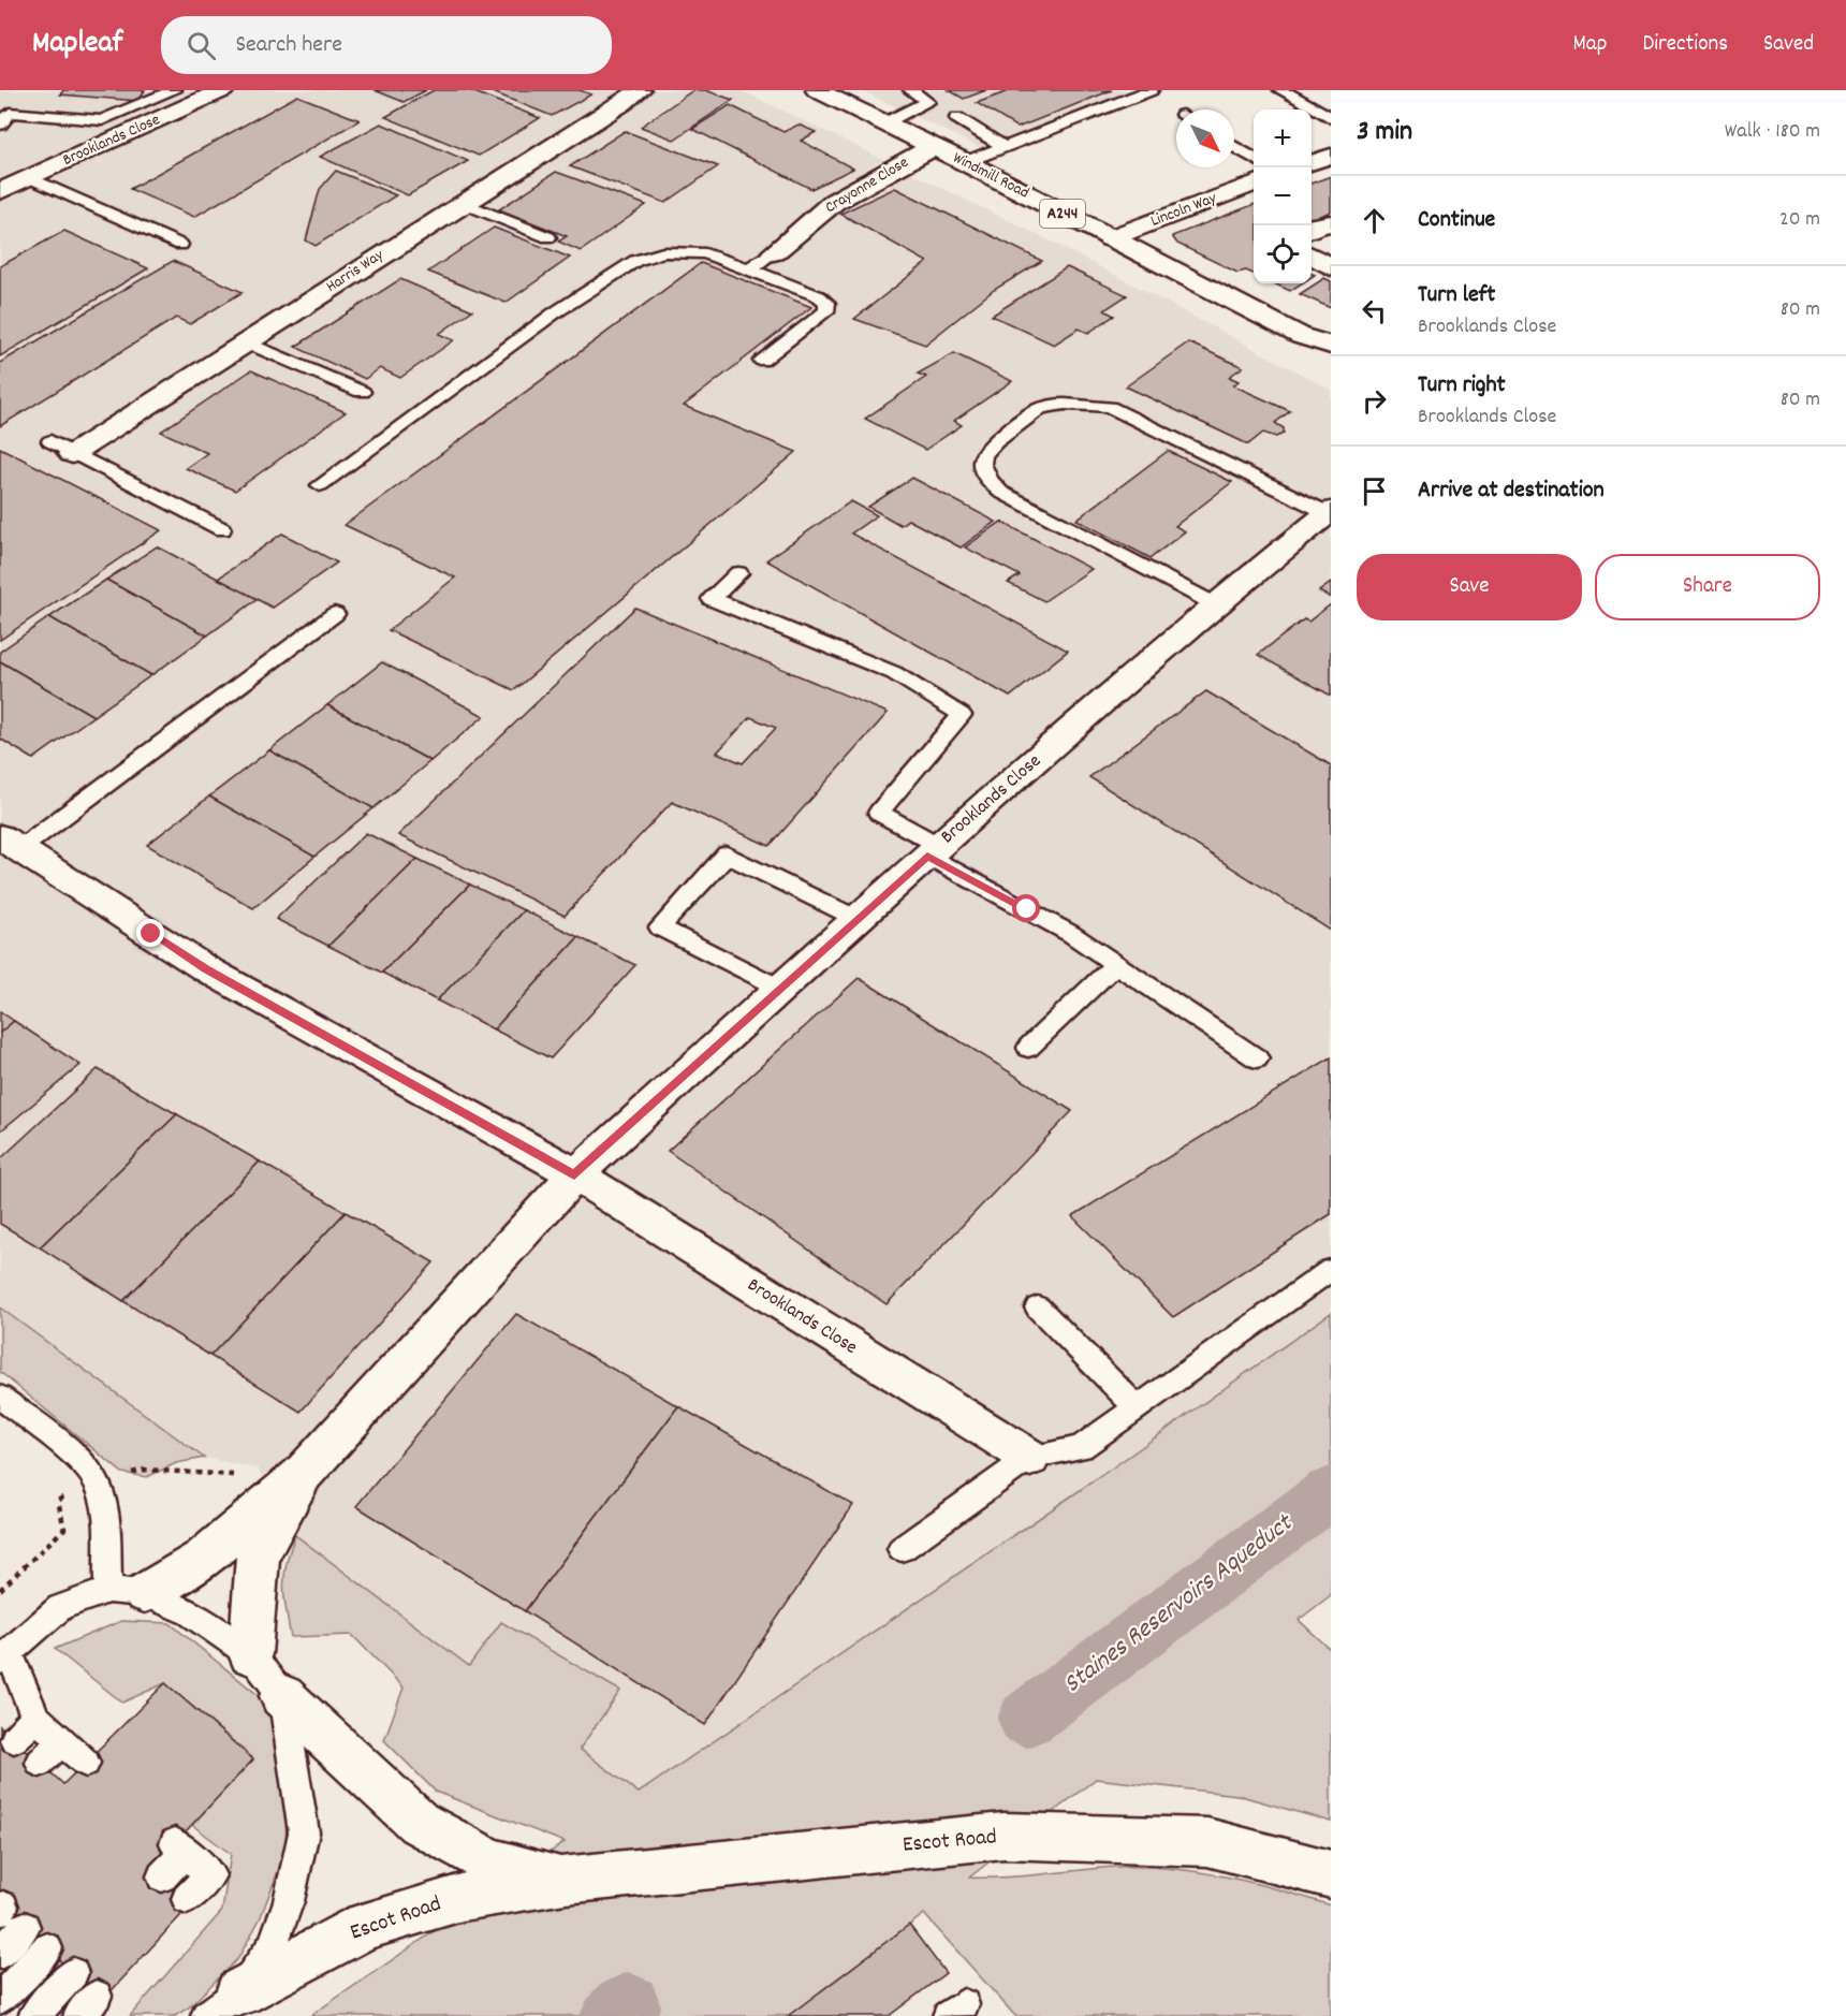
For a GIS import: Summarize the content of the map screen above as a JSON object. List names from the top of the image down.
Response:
{
  "streets": {
    "street": [
      "Brooklands Close",
      "Windmill Road",
      "Crayonne Close",
      "Lincoln Way",
      "A244",
      "Harris Way",
      "Escot Road"
    ]
  },
  "crossings": [
    ["Windmill Road", "Crayonne Close"],
    ["Windmill Road", "Lincoln Way"]
  ],
  "water": ["Staines Reservoirs Aqueduct"],
  "north": "bottom right",
  "page": {
    "header": "Mapleaf",
    "search": "Search here",
    "nav": ["Map", "Directions", "Saved"],
    "heading": ["3 min", "Walk · 180 m"],
    "map_buttons": ["+", "−"],
    "list": [
      ["Continue", "20 m"],
      ["Turn left", "Brooklands Close", "80 m"],
      ["Turn right", "Brooklands Close", "80 m"],
      "Arrive at destination"
    ],
    "buttons": ["Save", "Share"]
  }
}
